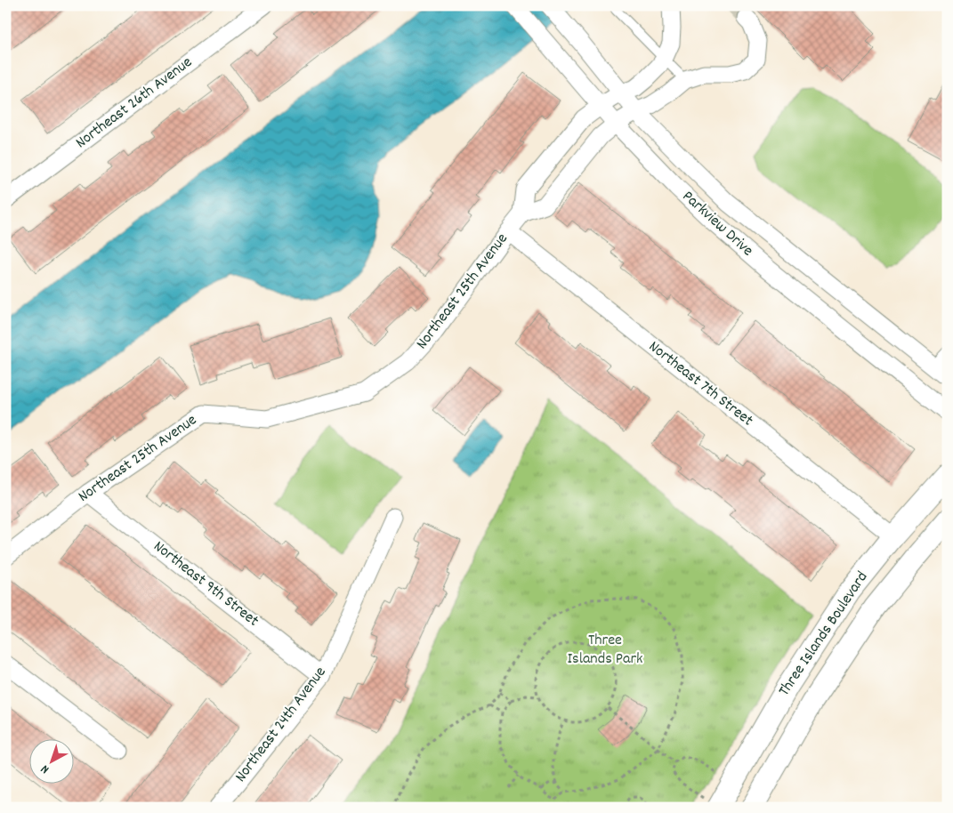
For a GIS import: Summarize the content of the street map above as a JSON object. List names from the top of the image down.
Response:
{
  "streets": {
    "street": [
      "Northeast 26th Avenue",
      "Parkview Drive",
      "Northeast 25th Avenue",
      "Northeast 7th Street",
      "Northeast 9th Street",
      "Three Islands Boulevard",
      "Northeast 24th Avenue"
    ]
  },
  "crossings": [
    ["Northeast 25th Avenue", "Northeast 7th Street"],
    ["Northeast 25th Avenue", "Northeast 9th Street"],
    ["Northeast 7th Street", "Three Islands Boulevard"],
    ["Northeast 9th Street", "Northeast 24th Avenue"]
  ],
  "parks": ["Three Islands Park"],
  "north": "bottom left"
}
